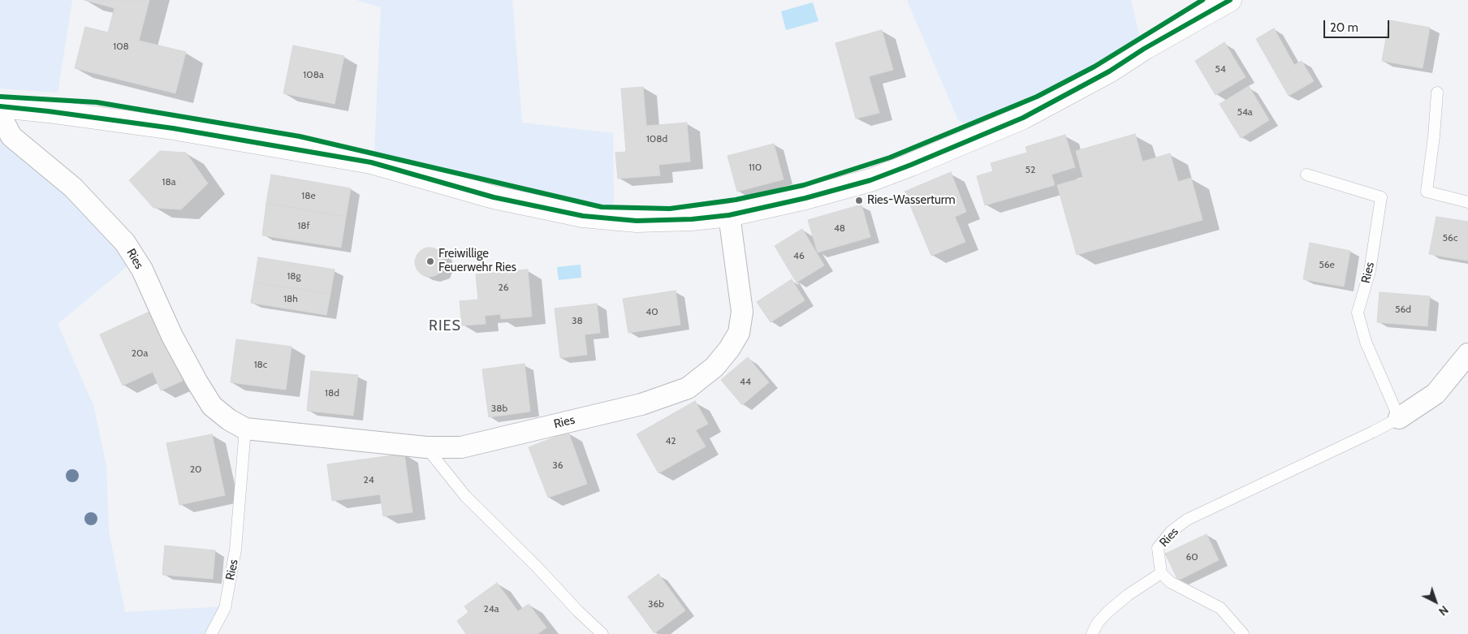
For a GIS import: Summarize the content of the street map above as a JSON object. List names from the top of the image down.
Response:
{
  "streets": {
    "street": ["Ries"]
  },
  "districts": ["RIES"],
  "places": ["Ries-Wasserturm", "Freiwillige Feuerwehr Ries"],
  "house_numbers": [
    "108",
    "54",
    "108a",
    "54a",
    "108d",
    "110",
    "52",
    "18a",
    "18e",
    "18f",
    "48",
    "56c",
    "46",
    "56e",
    "18g",
    "26",
    "18h",
    "56d",
    "40",
    "38",
    "20a",
    "18c",
    "44",
    "18d",
    "38b",
    "42",
    "36",
    "20",
    "24",
    "60",
    "36b",
    "24a"
  ],
  "scale_bar": "20 m",
  "north": "bottom right"
}
